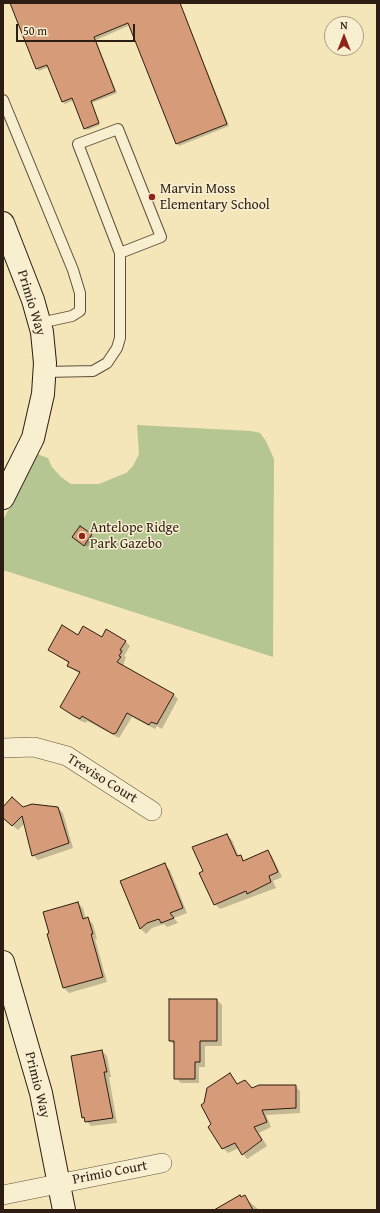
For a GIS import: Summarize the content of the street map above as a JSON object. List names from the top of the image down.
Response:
{
  "streets": {
    "street": ["Primio Way", "Treviso Court", "Primio Court"]
  },
  "crossings": [
    ["Primio Way", "Primio Court"]
  ],
  "places": ["Marvin Moss Elementary School", "Antelope Ridge Park Gazebo"],
  "scale_bar": "50 m",
  "north": "top"
}
